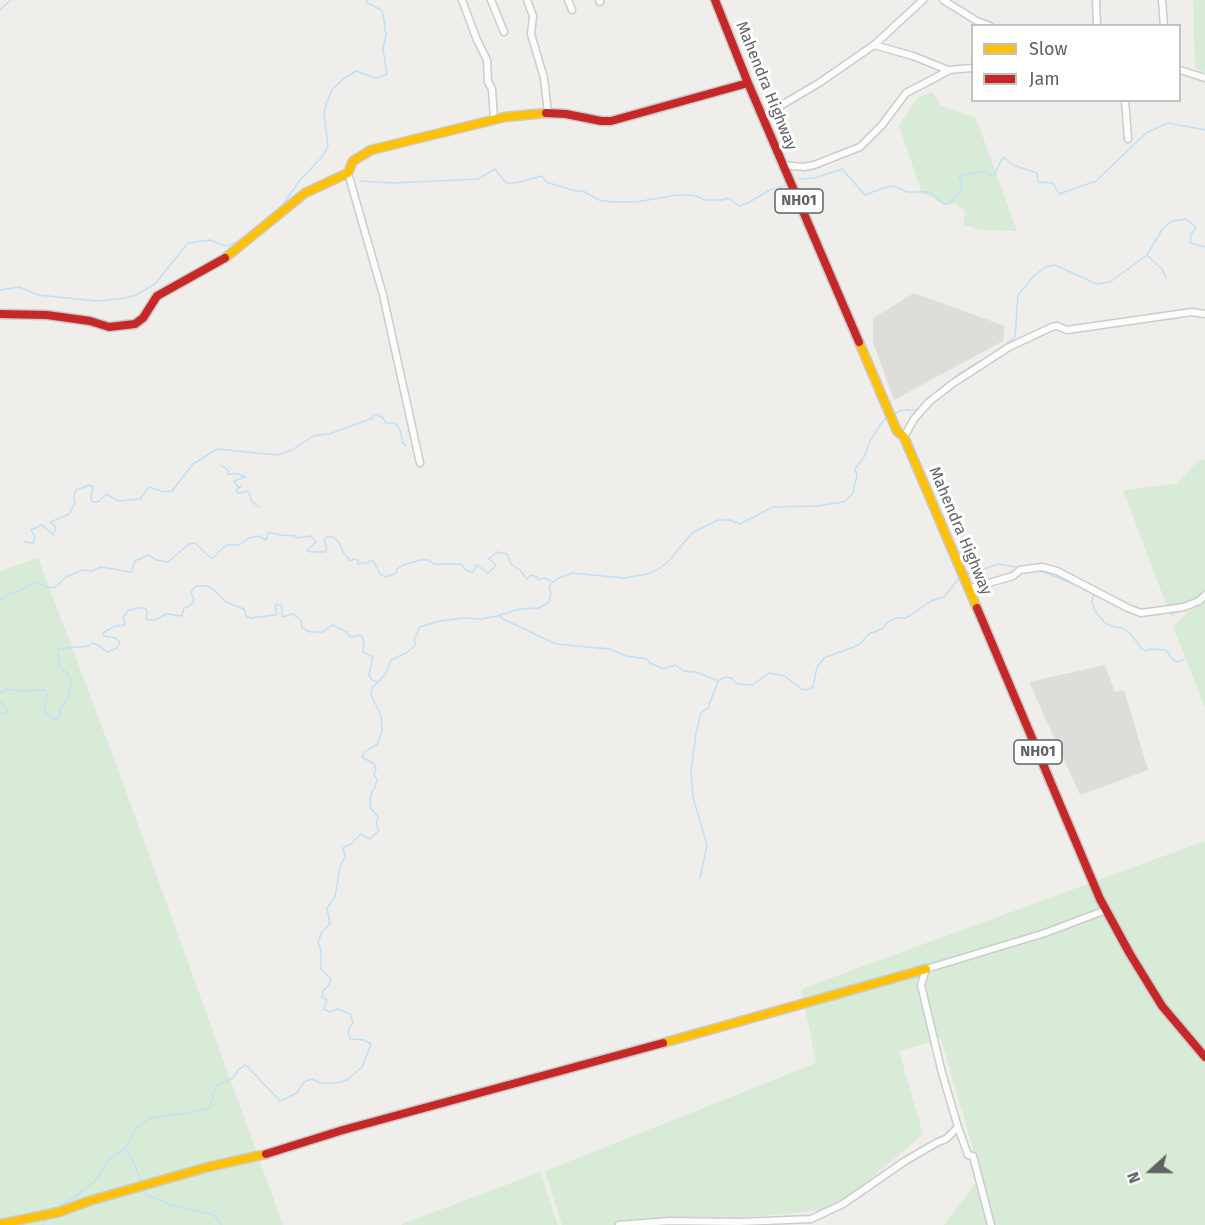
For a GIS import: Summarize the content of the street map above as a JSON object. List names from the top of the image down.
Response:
{
  "streets": {
    "main road": ["Mahendra Highway", "NH01"]
  },
  "legend": ["Slow", "Jam"],
  "north": "left"
}
